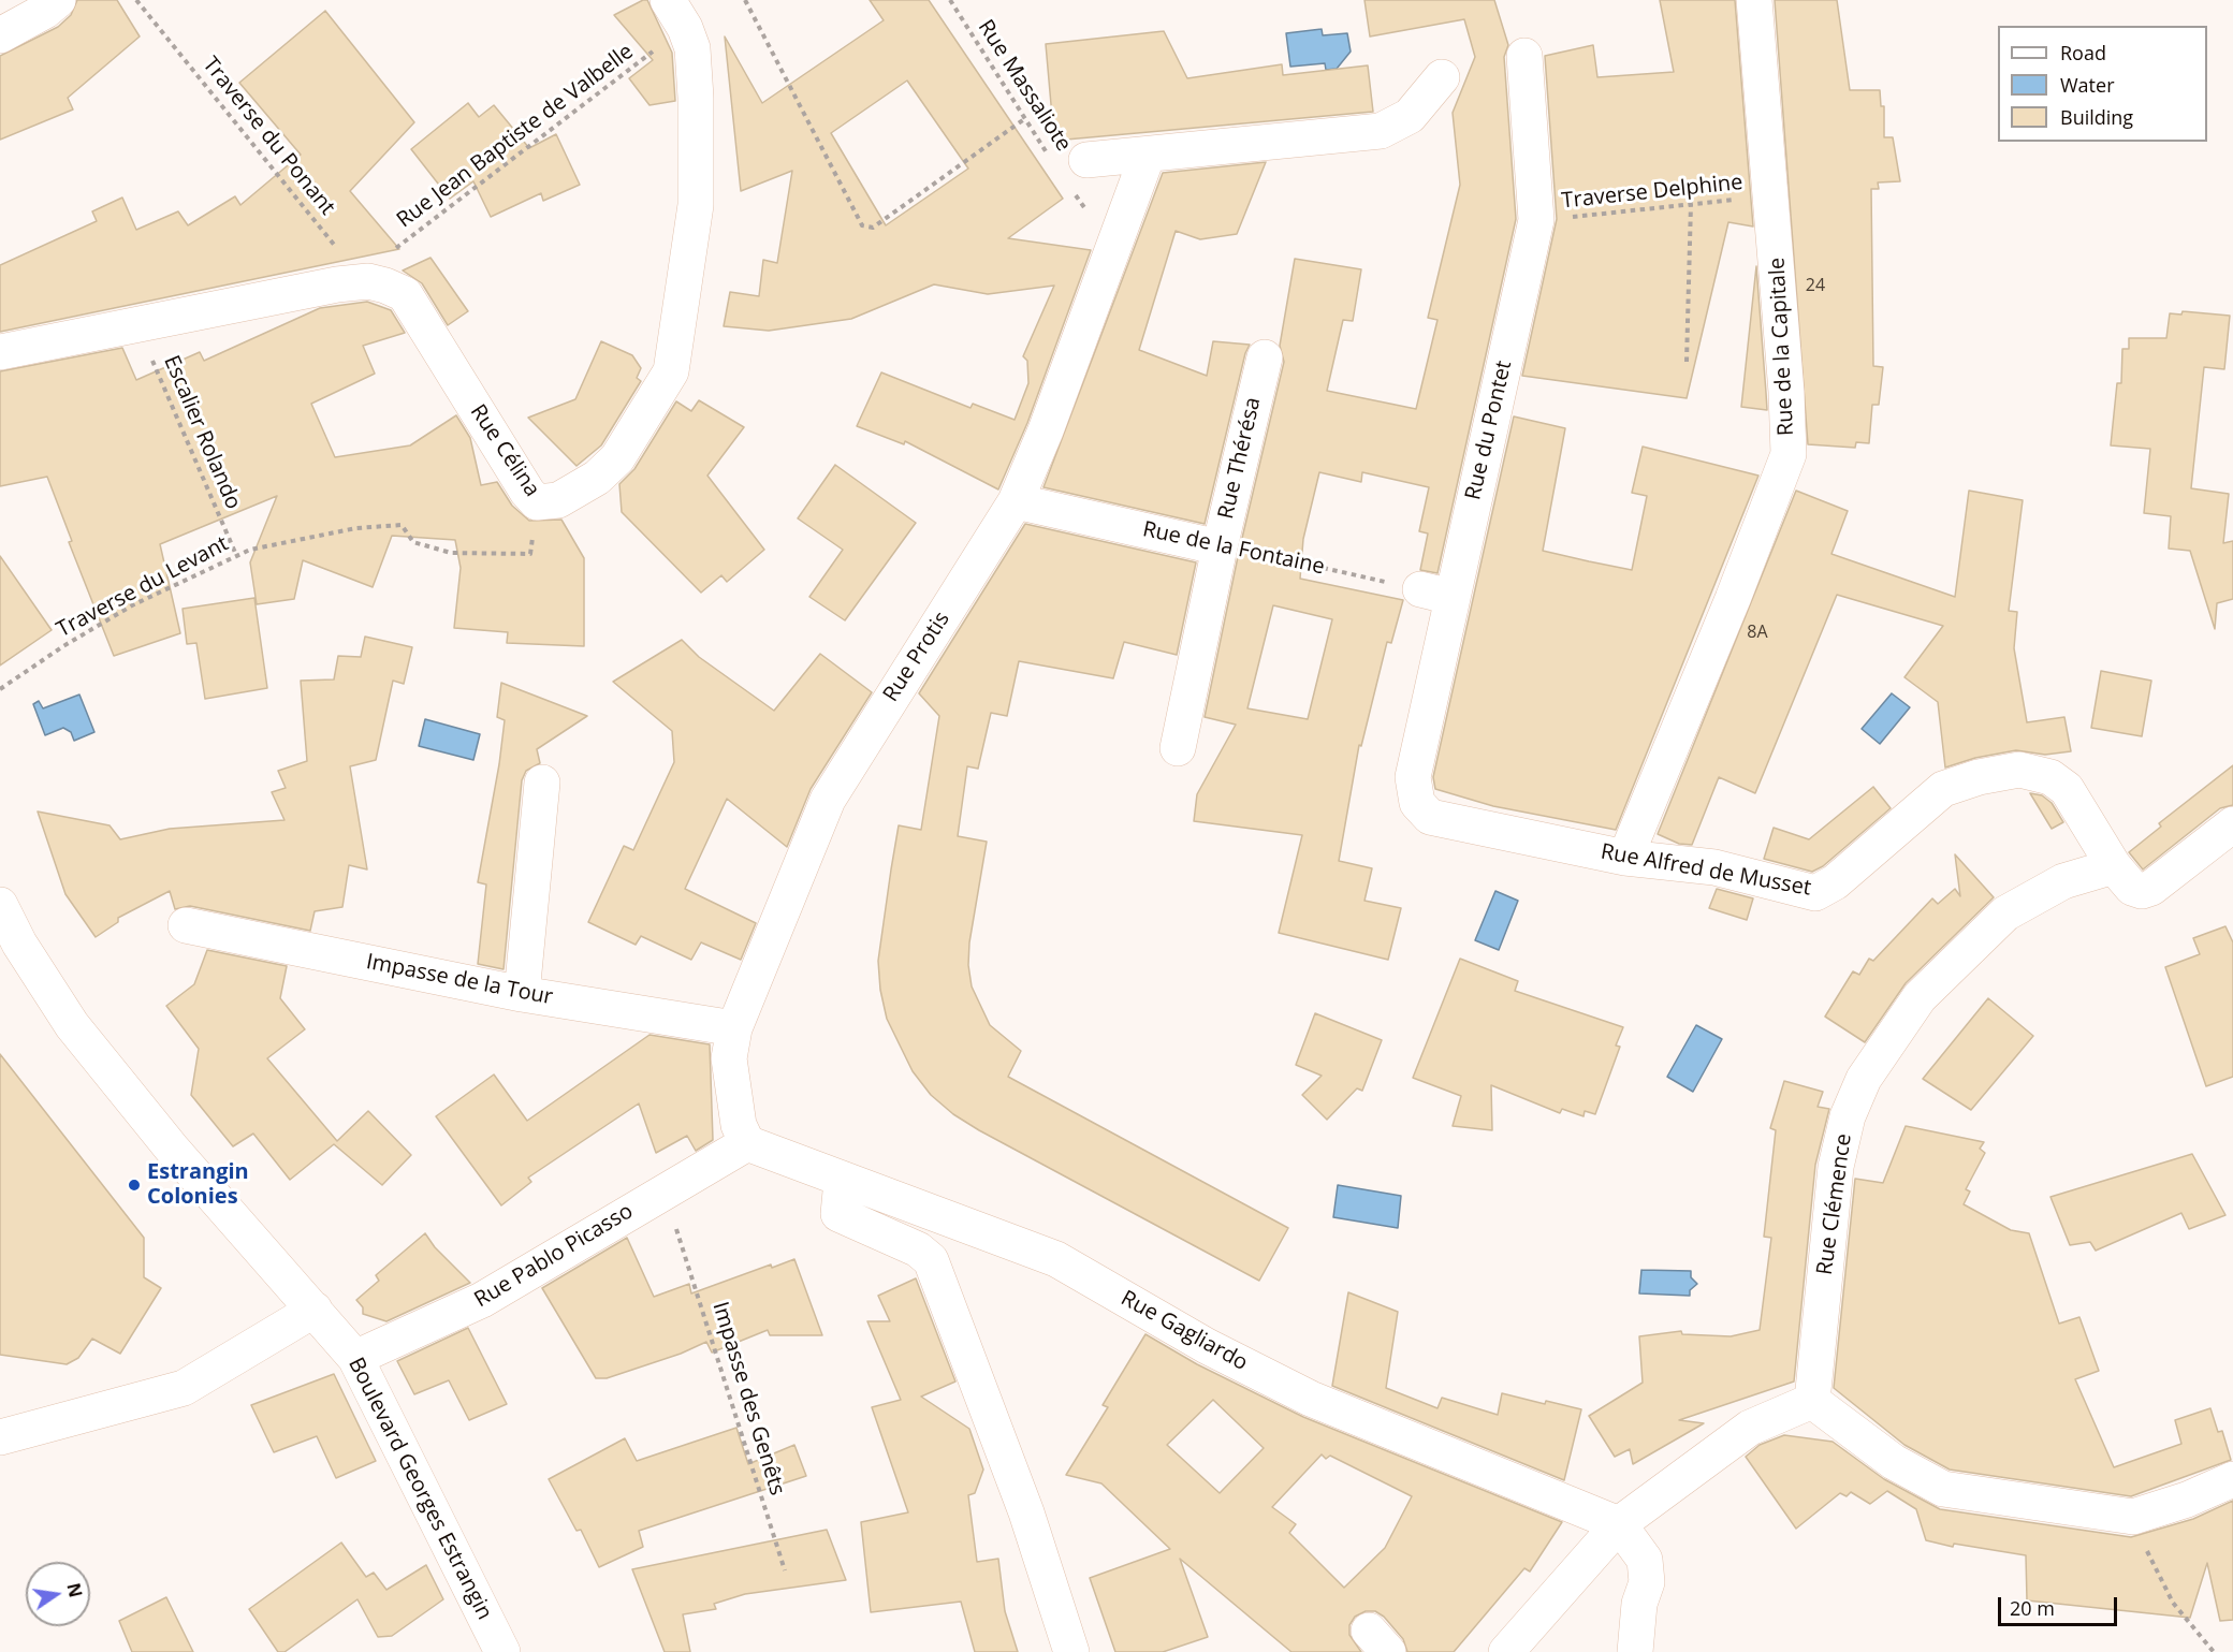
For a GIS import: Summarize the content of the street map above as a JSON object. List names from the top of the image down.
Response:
{
  "streets": {
    "street": [
      "Rue de la Capitale",
      "Rue du Pontet",
      "Rue Célina",
      "Rue Thérésa",
      "Rue de la Fontaine",
      "Rue Protis",
      "Rue Alfred de Musset",
      "Impasse de la Tour",
      "Rue Clémence",
      "Rue Pablo Picasso",
      "Rue Gagliardo",
      "Boulevard Georges Estrangin"
    ],
    "path": [
      "Rue Massaliote",
      "Traverse du Ponant",
      "Rue Jean Baptiste de Valbelle",
      "Traverse Delphine",
      "Escalier Rolando",
      "Traverse du Levant",
      "Impasse des Genêts"
    ]
  },
  "crossings": [
    ["Rue Jean Baptiste de Valbelle", "Rue Célina"],
    ["Traverse Delphine", "Rue de la Capitale"],
    ["Traverse Delphine", "Rue du Pontet"],
    ["Rue de la Capitale", "Rue Alfred de Musset"],
    ["Rue du Pontet", "Rue de la Fontaine"],
    ["Rue du Pontet", "Rue Alfred de Musset"],
    ["Escalier Rolando", "Rue Célina"],
    ["Escalier Rolando", "Traverse du Levant"],
    ["Rue Thérésa", "Rue de la Fontaine"],
    ["Rue de la Fontaine", "Rue Protis"],
    ["Rue Protis", "Impasse de la Tour"],
    ["Rue Protis", "Rue Pablo Picasso"],
    ["Rue Protis", "Rue Gagliardo"],
    ["Rue Alfred de Musset", "Rue Clémence"],
    ["Rue Pablo Picasso", "Rue Gagliardo"],
    ["Rue Pablo Picasso", "Boulevard Georges Estrangin"]
  ],
  "places": ["Estrangin Colonies"],
  "house_numbers": ["24", "8A"],
  "legend": ["Road", "Water", "Building"],
  "scale_bar": "20 m",
  "north": "right"
}
